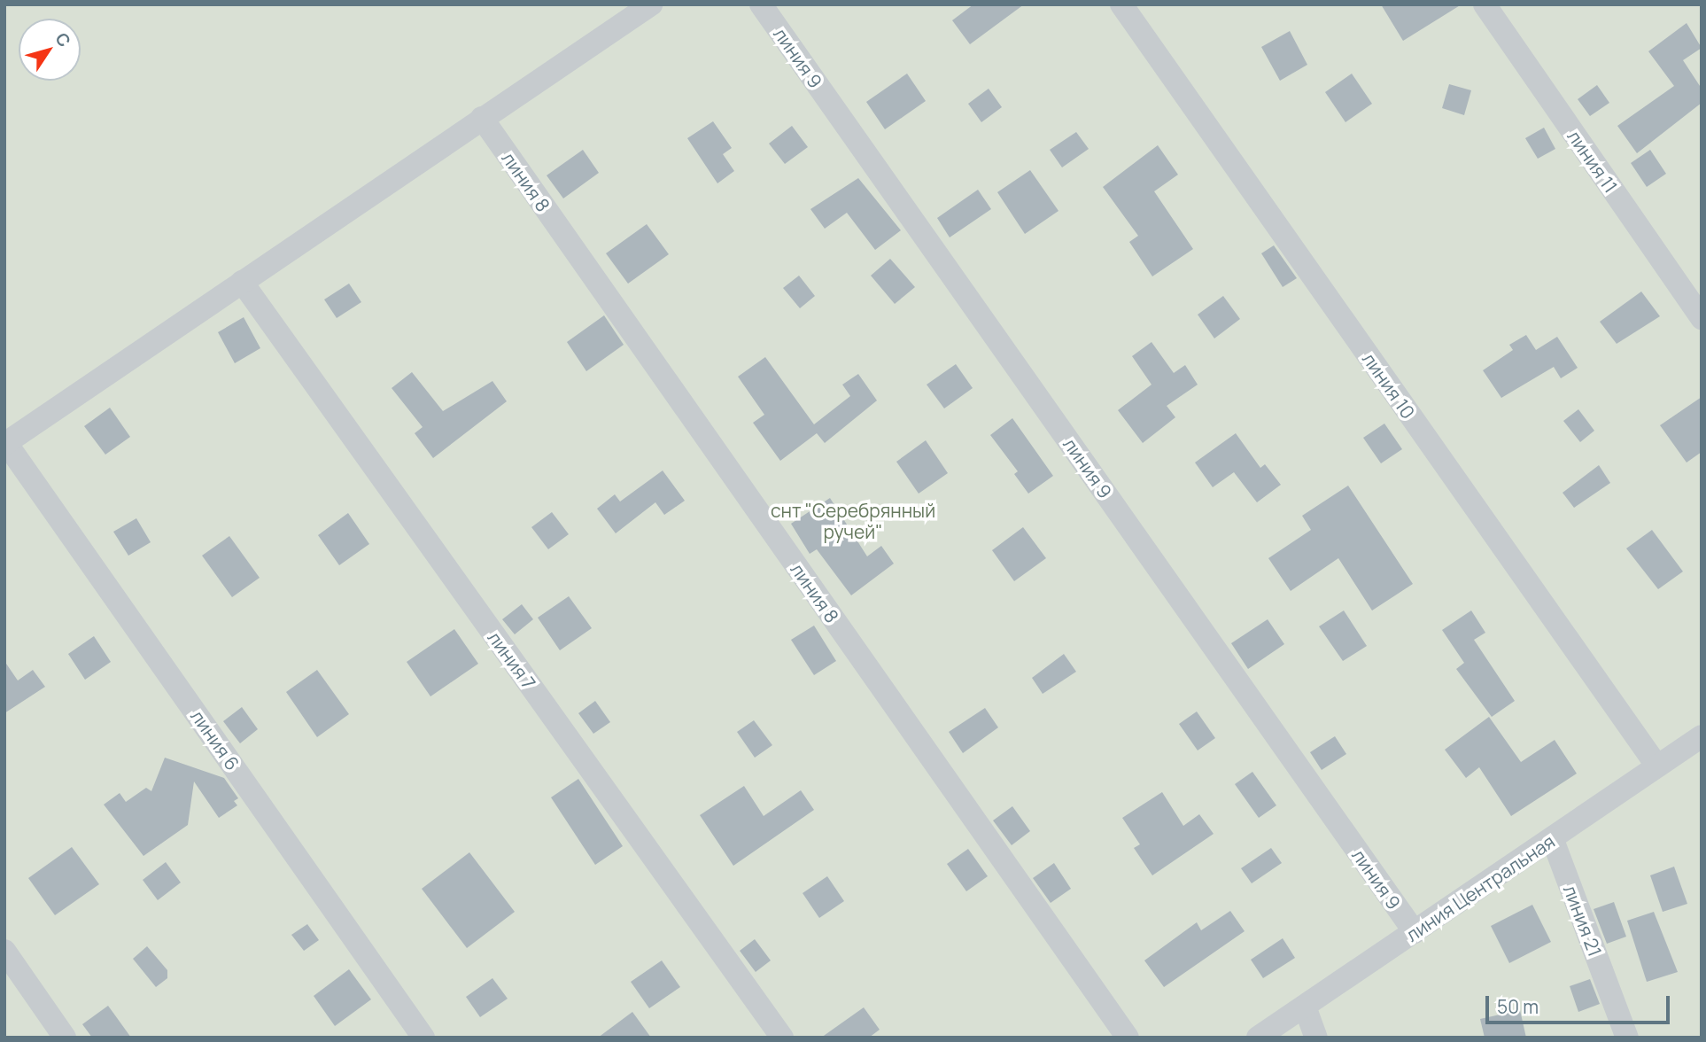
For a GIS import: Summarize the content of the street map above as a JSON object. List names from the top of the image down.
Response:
{
  "streets": {
    "street": [
      "линия 9",
      "линия 11",
      "линия 8",
      "линия 10",
      "линия 7",
      "линия 6",
      "линия Центральная",
      "линия 21"
    ]
  },
  "crossings": [
    ["линия 9", "линия Центральная"],
    ["линия 10", "линия Центральная"],
    ["линия Центральная", "линия 21"]
  ],
  "parks": ["снт \"Серебрянный ручей\""],
  "scale_bar": "50 m",
  "north": "top right"
}
